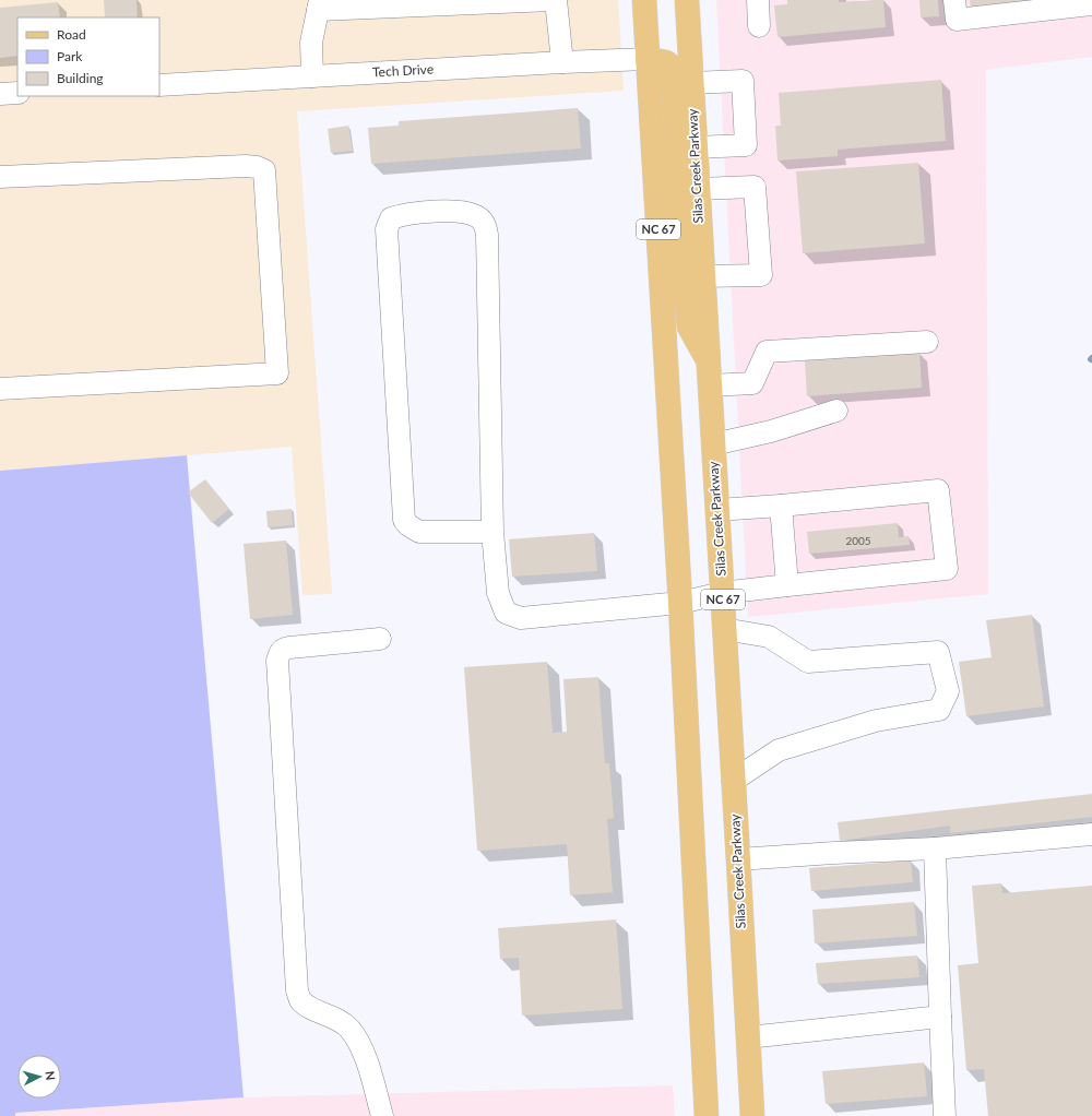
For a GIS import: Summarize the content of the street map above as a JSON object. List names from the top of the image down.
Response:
{
  "streets": {
    "main road": ["Silas Creek Parkway", "NC 67"],
    "lane": ["Tech Drive"]
  },
  "crossings": [
    ["Tech Drive", "NC 67"]
  ],
  "house_numbers": ["2005"],
  "legend": ["Road", "Park", "Building"],
  "north": "right"
}
